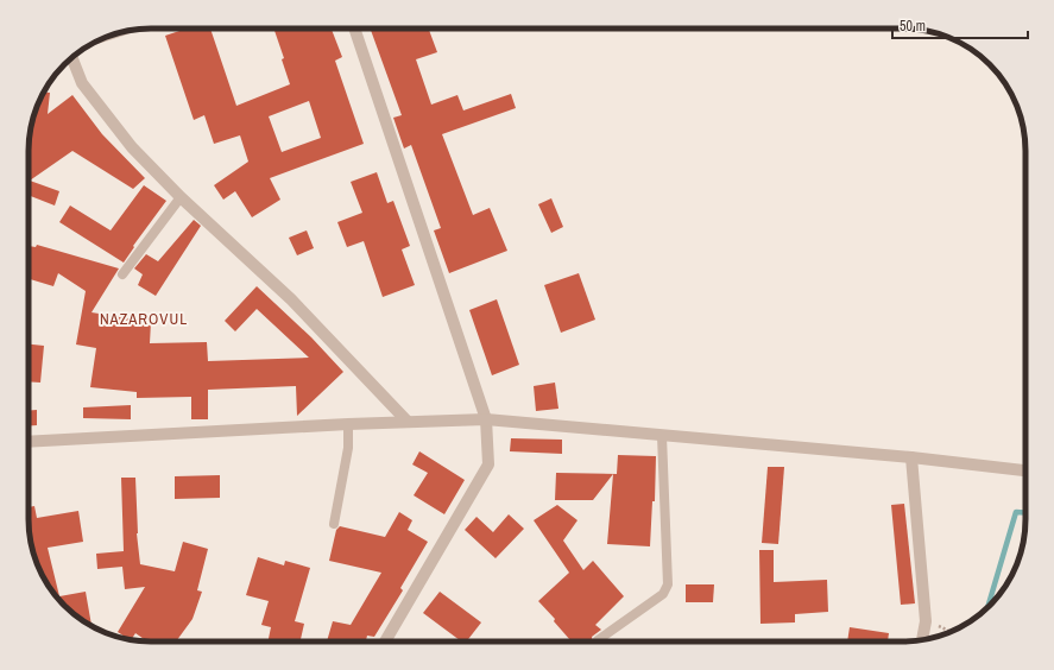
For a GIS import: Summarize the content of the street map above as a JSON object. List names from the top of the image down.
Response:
{
  "districts": ["NAZAROVUL"],
  "scale_bar": "50 m"
}
